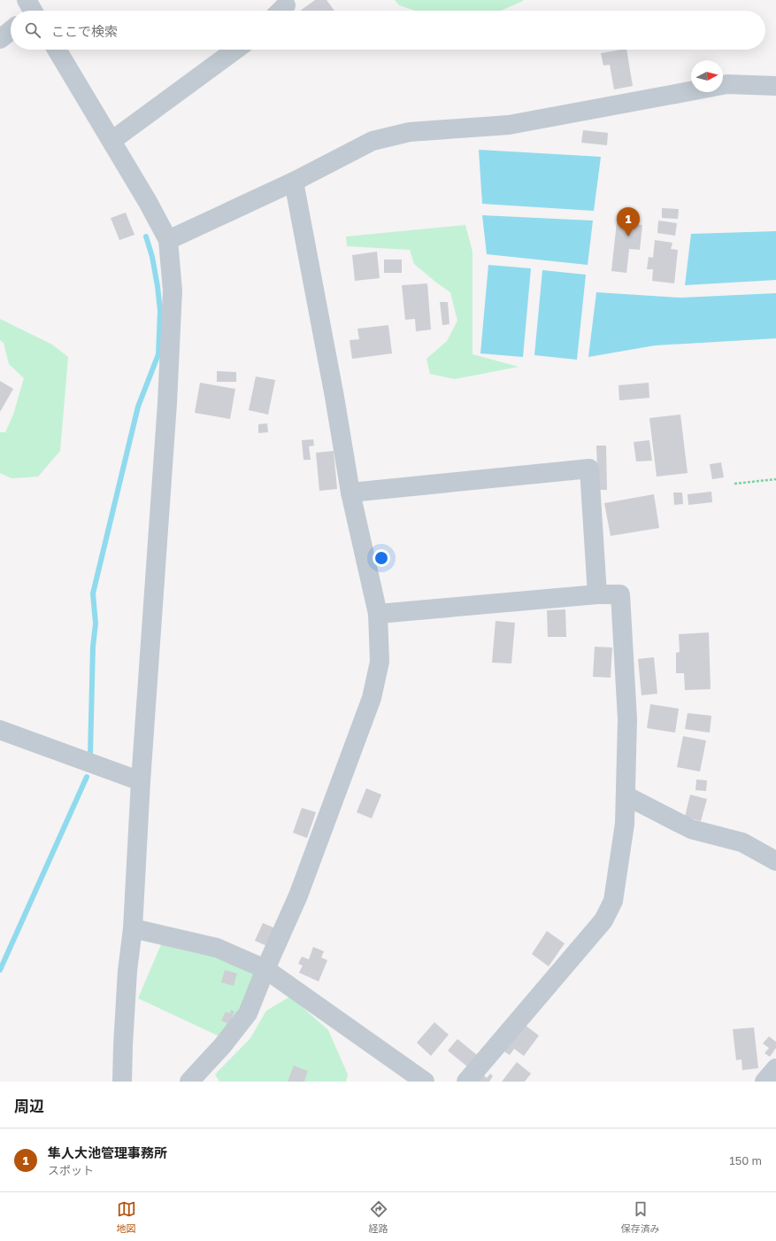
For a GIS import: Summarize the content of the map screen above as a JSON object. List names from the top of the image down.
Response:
{
  "north": "right",
  "page": {
    "search": "ここで検索",
    "pins": "1",
    "heading": "周辺",
    "list": [
      {
        "mark": "1",
        "name": "隼人大池管理事務所",
        "note": "スポット",
        "value": "150 m"
      }
    ],
    "nav": ["地図", "経路", "保存済み"]
  }
}
